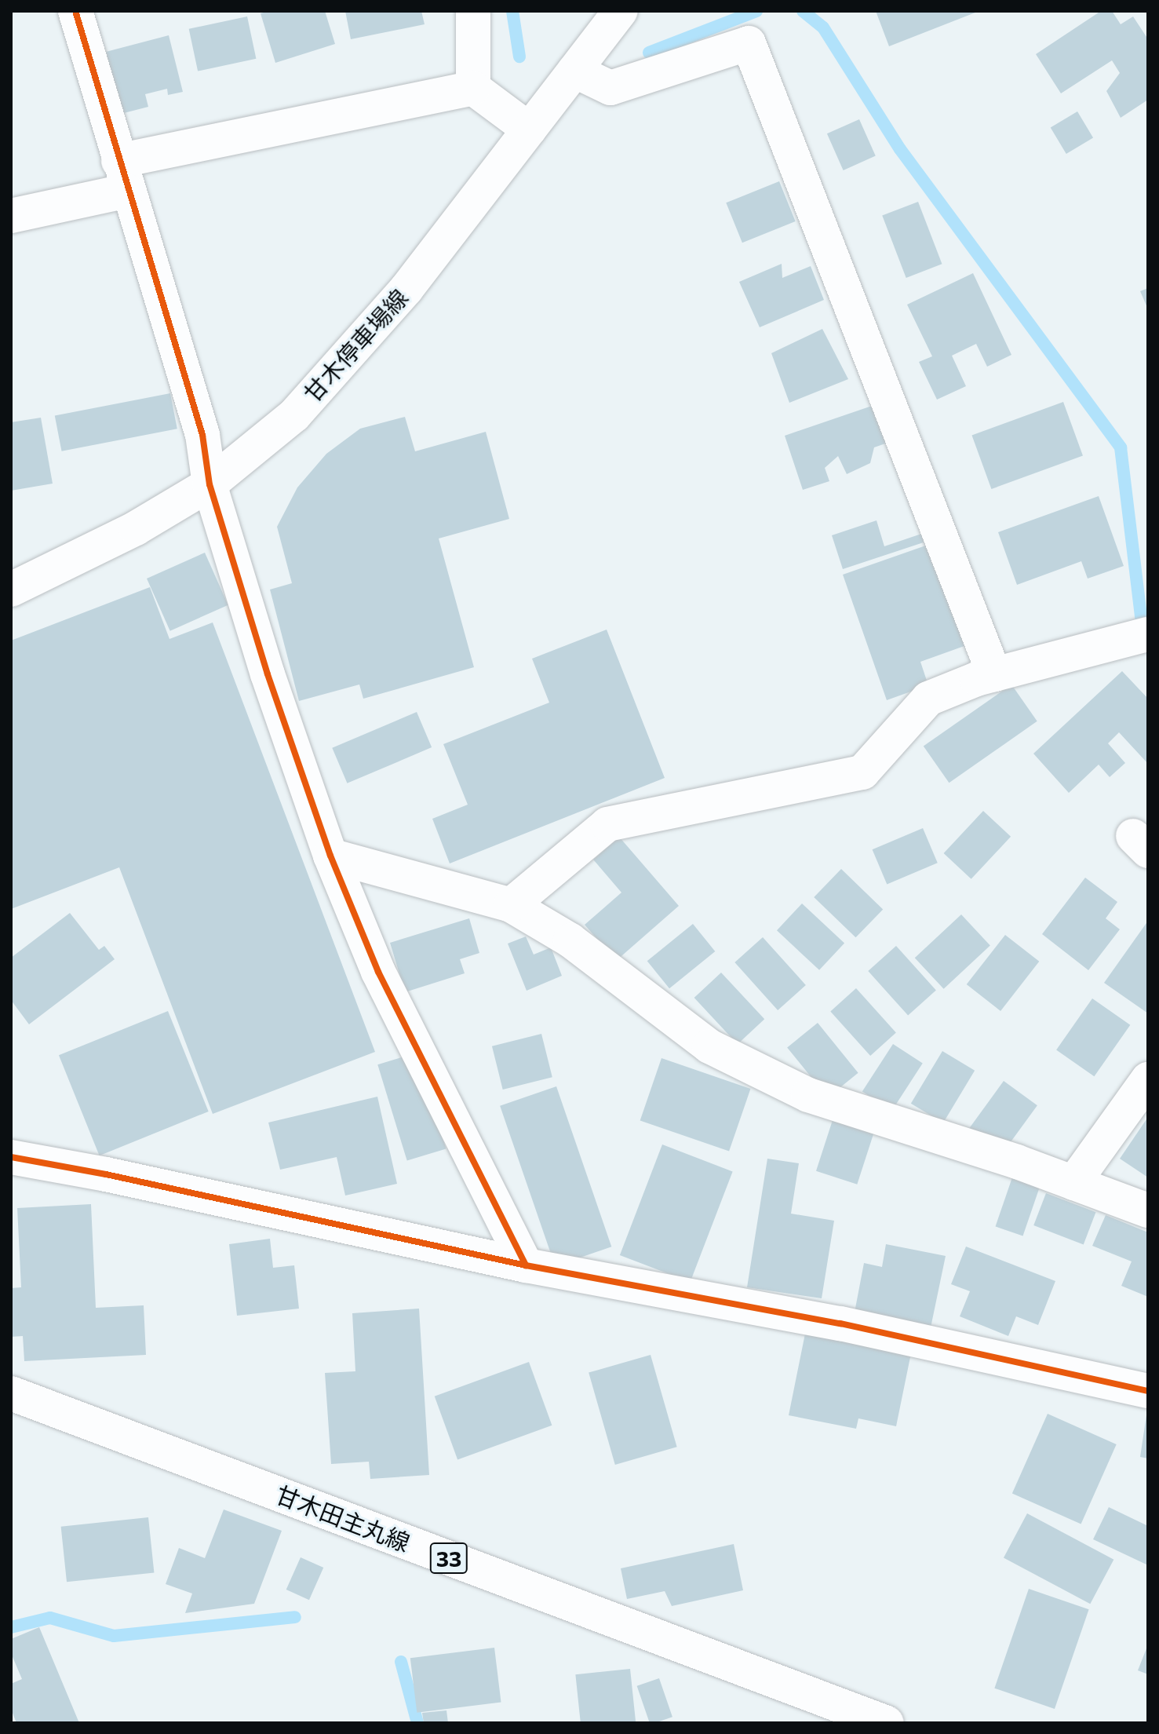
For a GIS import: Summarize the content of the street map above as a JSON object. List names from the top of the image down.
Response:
{
  "streets": {
    "street": ["甘木停車場線", "甘木田主丸線", "33"]
  }
}
